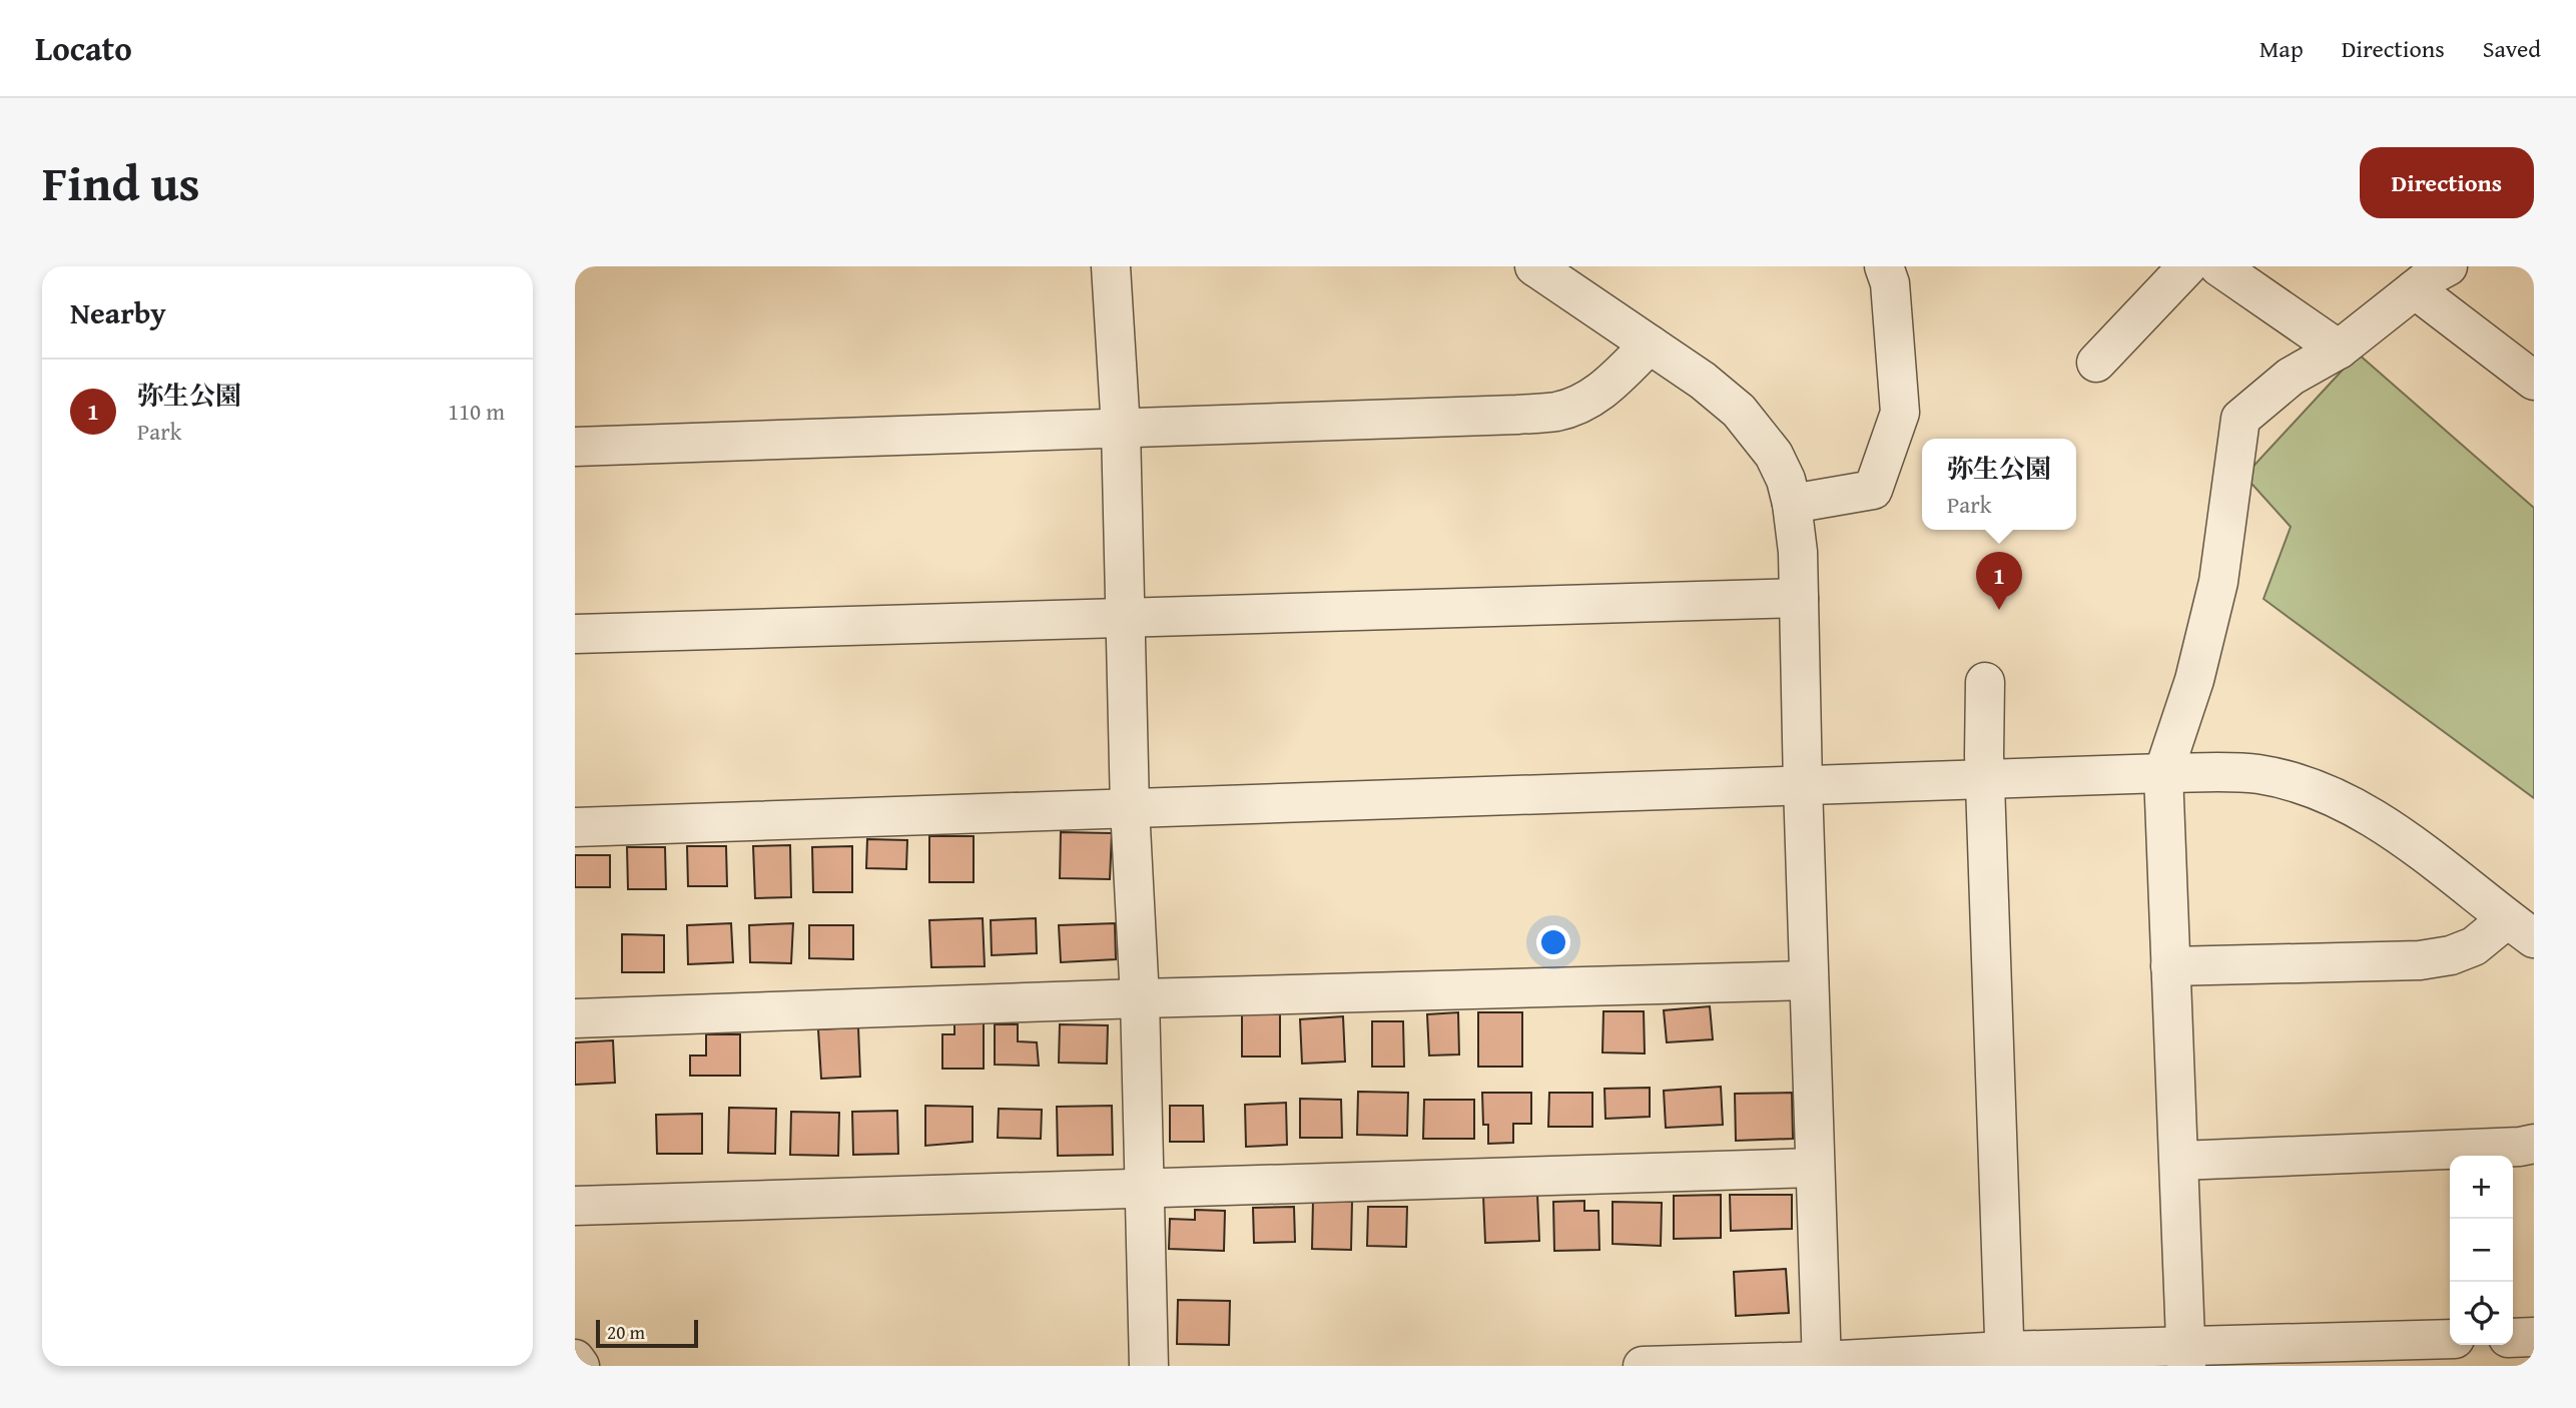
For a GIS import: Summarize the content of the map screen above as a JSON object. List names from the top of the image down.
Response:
{
  "scale_bar": "20 m",
  "page": {
    "header": "Locato",
    "nav": ["Map", "Directions", "Saved"],
    "title": "Find us",
    "buttons": "Directions",
    "heading": "Nearby",
    "list": [
      {
        "mark": "1",
        "name": "弥生公園",
        "note": "Park",
        "value": "110 m"
      }
    ],
    "popup": ["弥生公園", "Park"],
    "pins": "1",
    "map_buttons": ["+", "−"],
    "scale": "20 m"
  }
}
